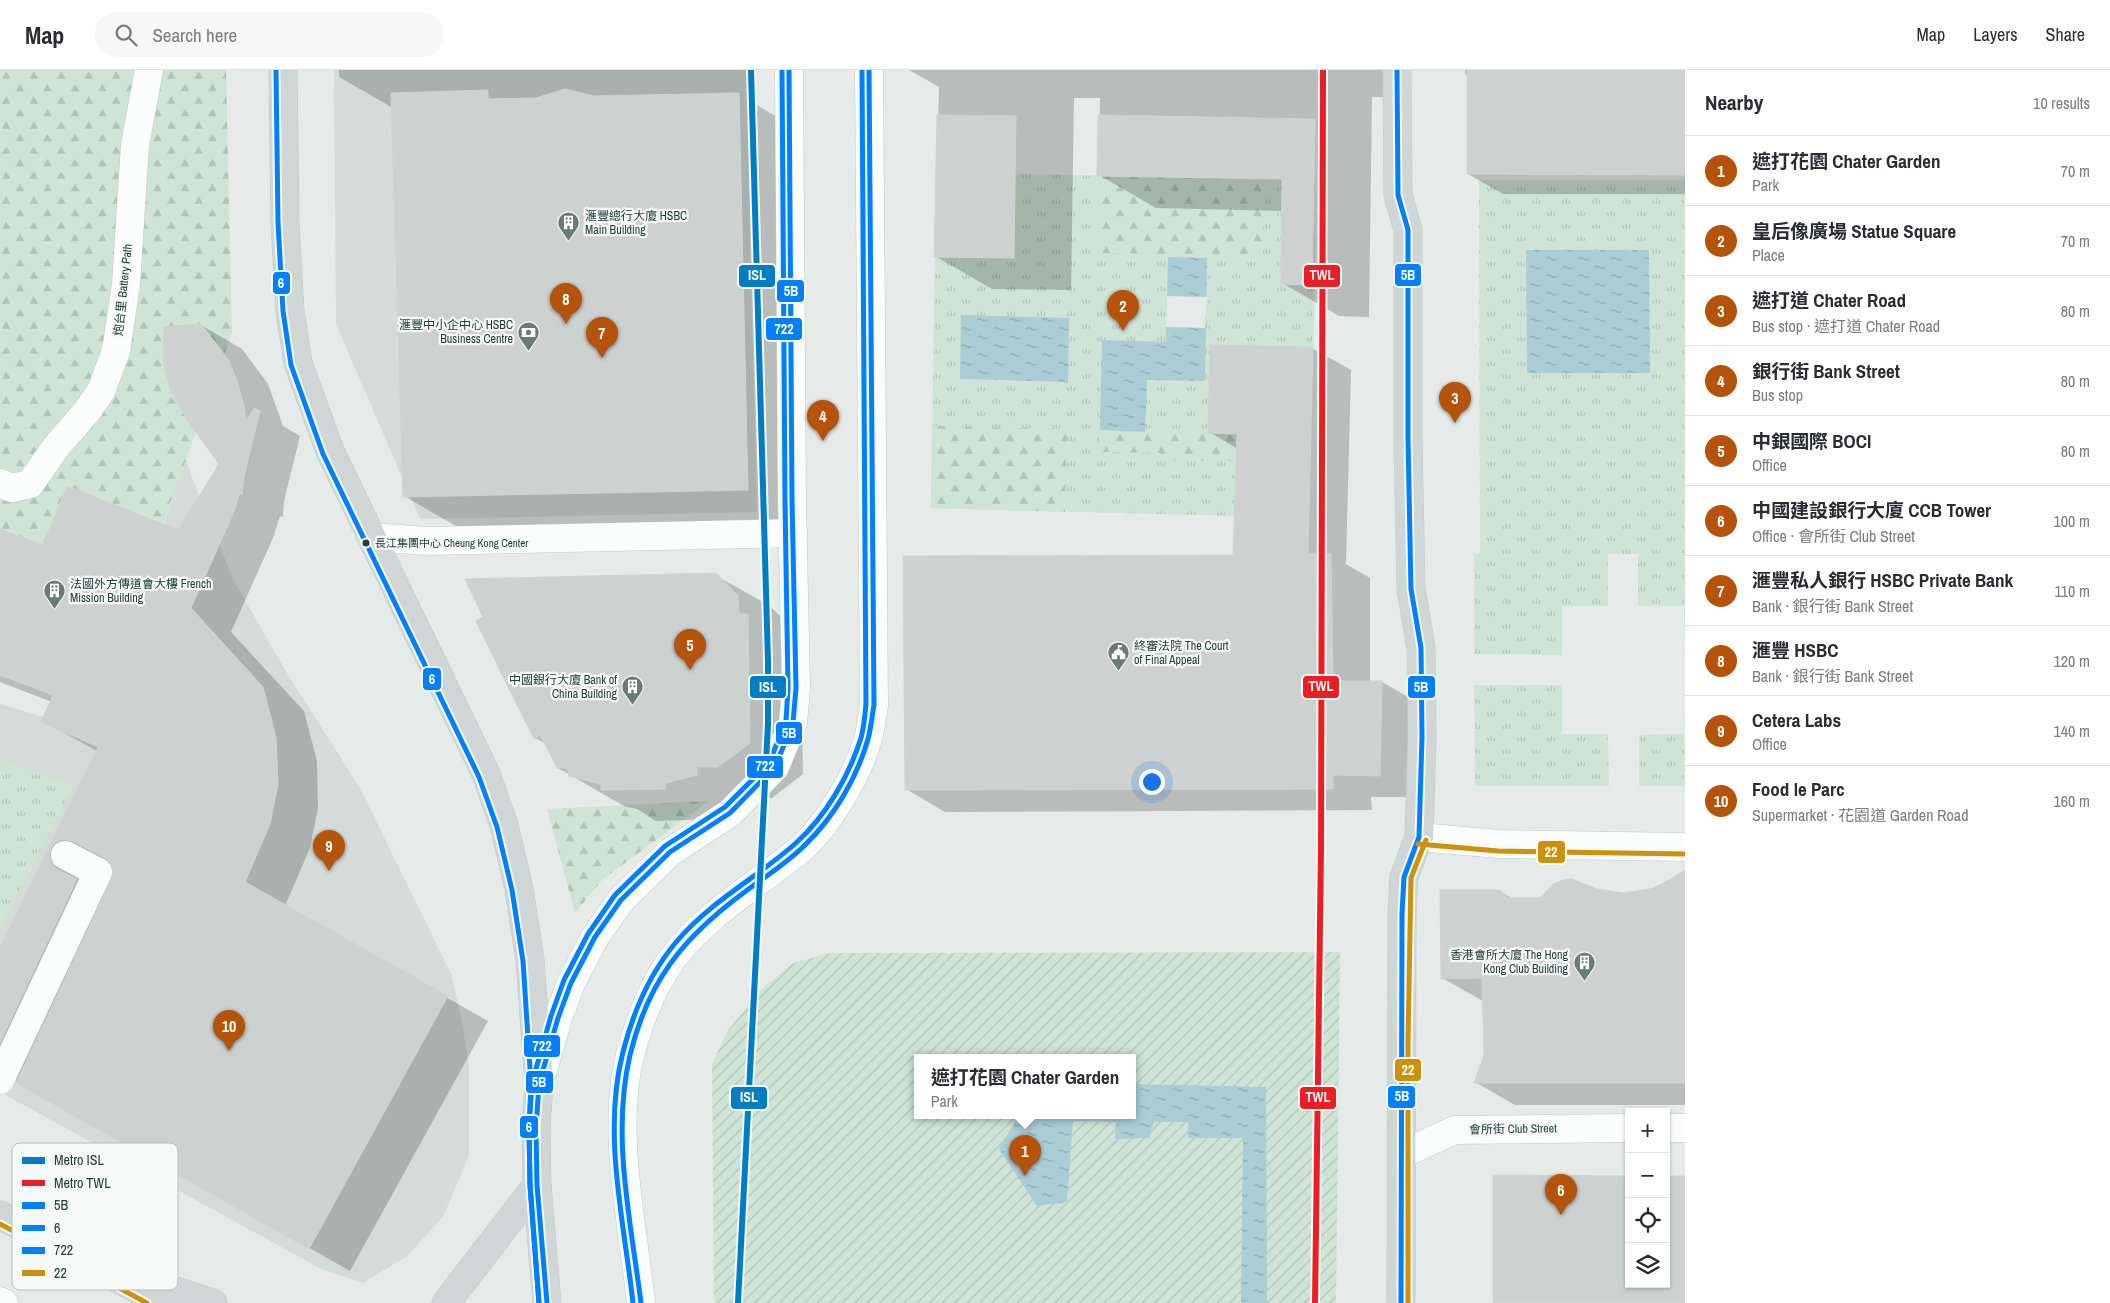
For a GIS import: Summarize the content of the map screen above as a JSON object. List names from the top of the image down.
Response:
{
  "streets": {
    "street": ["炮台里 Battery Path", "會所街 Club Street"]
  },
  "places": {
    "building": [
      "滙豐總行大廈 HSBC Main Building",
      "法國外方傳道會大樓 French Mission Building",
      "中國銀行大廈 Bank of China Building",
      "香港會所大廈 The Hong Kong Club Building"
    ],
    "bank": ["滙豐中小企中心 HSBC Business Centre"],
    "other": ["長江集團中心 Cheung Kong Center"],
    "public building": ["終審法院 The Court of Final Appeal"]
  },
  "lines": [
    "metro line ISL",
    "metro line TWL",
    "transit line 5B",
    "transit line 6",
    "transit line 722",
    "transit line 22"
  ],
  "legend": [
    "Metro ISL",
    "Metro TWL",
    "5B",
    "6",
    "722",
    "22"
  ],
  "page": {
    "header": "Map",
    "search": "Search here",
    "nav": ["Map", "Layers", "Share"],
    "heading": ["Nearby", "10 results"],
    "list": [
      {
        "mark": "1",
        "name": "遮打花園 Chater Garden",
        "note": "Park",
        "value": "70 m"
      },
      {
        "mark": "2",
        "name": "皇后像廣場 Statue Square",
        "note": "Place",
        "value": "70 m"
      },
      {
        "mark": "3",
        "name": "遮打道 Chater Road",
        "note": "Bus stop · 遮打道 Chater Road",
        "value": "80 m"
      },
      {
        "mark": "4",
        "name": "銀行街 Bank Street",
        "note": "Bus stop",
        "value": "80 m"
      },
      {
        "mark": "5",
        "name": "中銀國際 BOCI",
        "note": "Office",
        "value": "80 m"
      },
      {
        "mark": "6",
        "name": "中國建設銀行大廈 CCB Tower",
        "note": "Office · 會所街 Club Street",
        "value": "100 m"
      },
      {
        "mark": "7",
        "name": "滙豐私人銀行 HSBC Private Bank",
        "note": "Bank · 銀行街 Bank Street",
        "value": "110 m"
      },
      {
        "mark": "8",
        "name": "滙豐 HSBC",
        "note": "Bank · 銀行街 Bank Street",
        "value": "120 m"
      },
      {
        "mark": "9",
        "name": "Cetera Labs",
        "note": "Office",
        "value": "140 m"
      },
      {
        "mark": "10",
        "name": "Food le Parc",
        "note": "Supermarket · 花園道 Garden Road",
        "value": "160 m"
      }
    ],
    "pins": [
      "8",
      "2",
      "7",
      "3",
      "4",
      "5",
      "9",
      "10",
      "1",
      "6"
    ],
    "popup": ["遮打花園 Chater Garden", "Park"],
    "map_buttons": ["+", "−"]
  }
}
